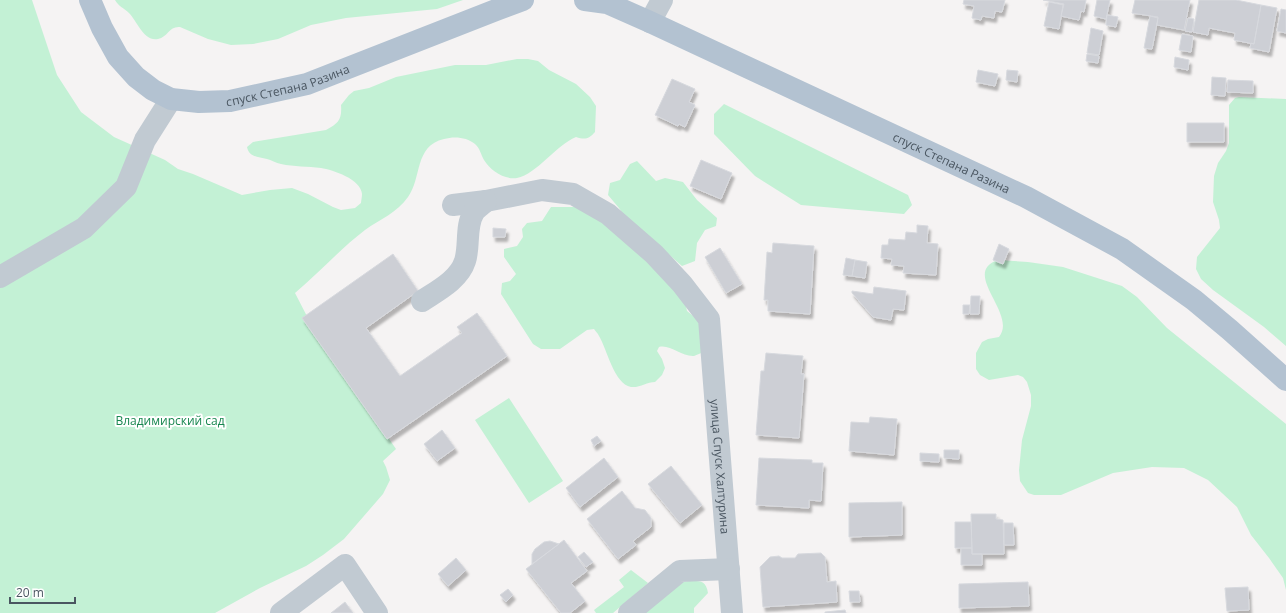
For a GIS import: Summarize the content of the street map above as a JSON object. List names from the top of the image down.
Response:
{
  "streets": {
    "main road": ["спуск Степана Разина"],
    "street": ["улица Спуск Халтурина"]
  },
  "parks": ["Владимирский сад"],
  "scale_bar": "20 m"
}
